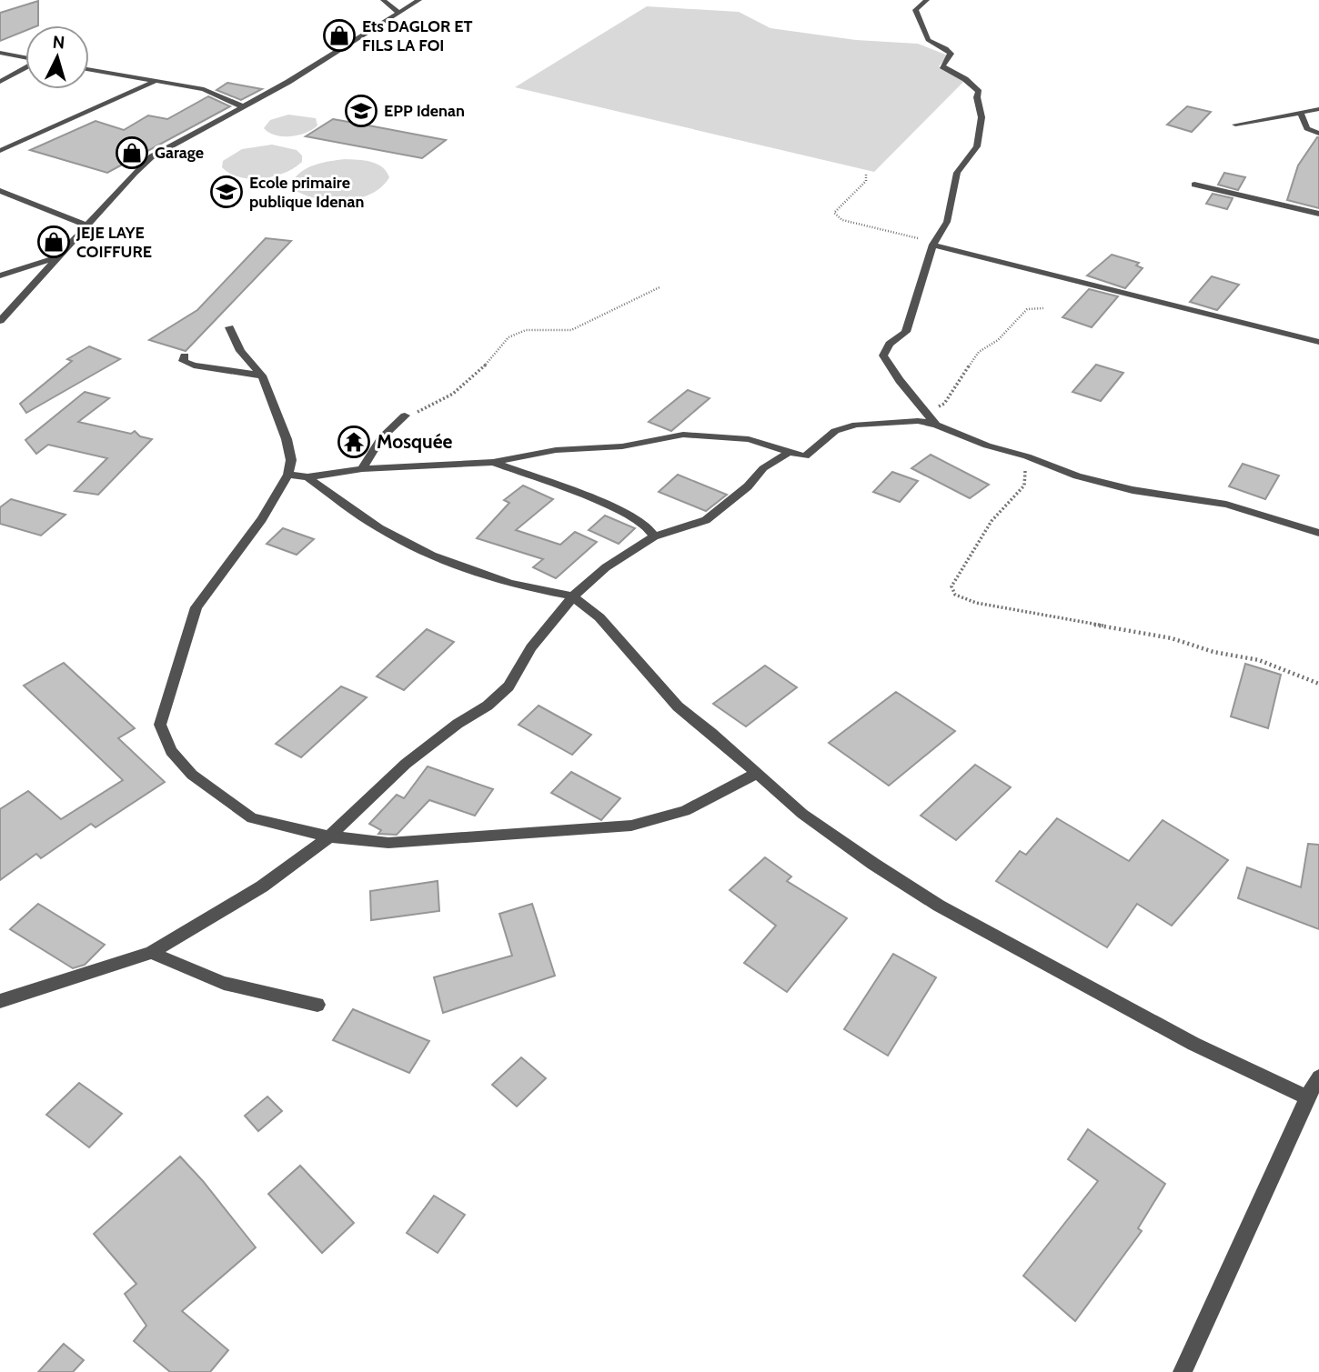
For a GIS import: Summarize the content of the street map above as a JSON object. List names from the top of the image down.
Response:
{
  "places": {
    "shop": ["Ets DAGLOR ET FILS LA FOI", "Garage", "JEJE LAYE COIFFURE"],
    "school or university": ["EPP Idenan", "Ecole primaire publique Idenan"],
    "temple": ["Mosquée"]
  },
  "north": "top"
}
